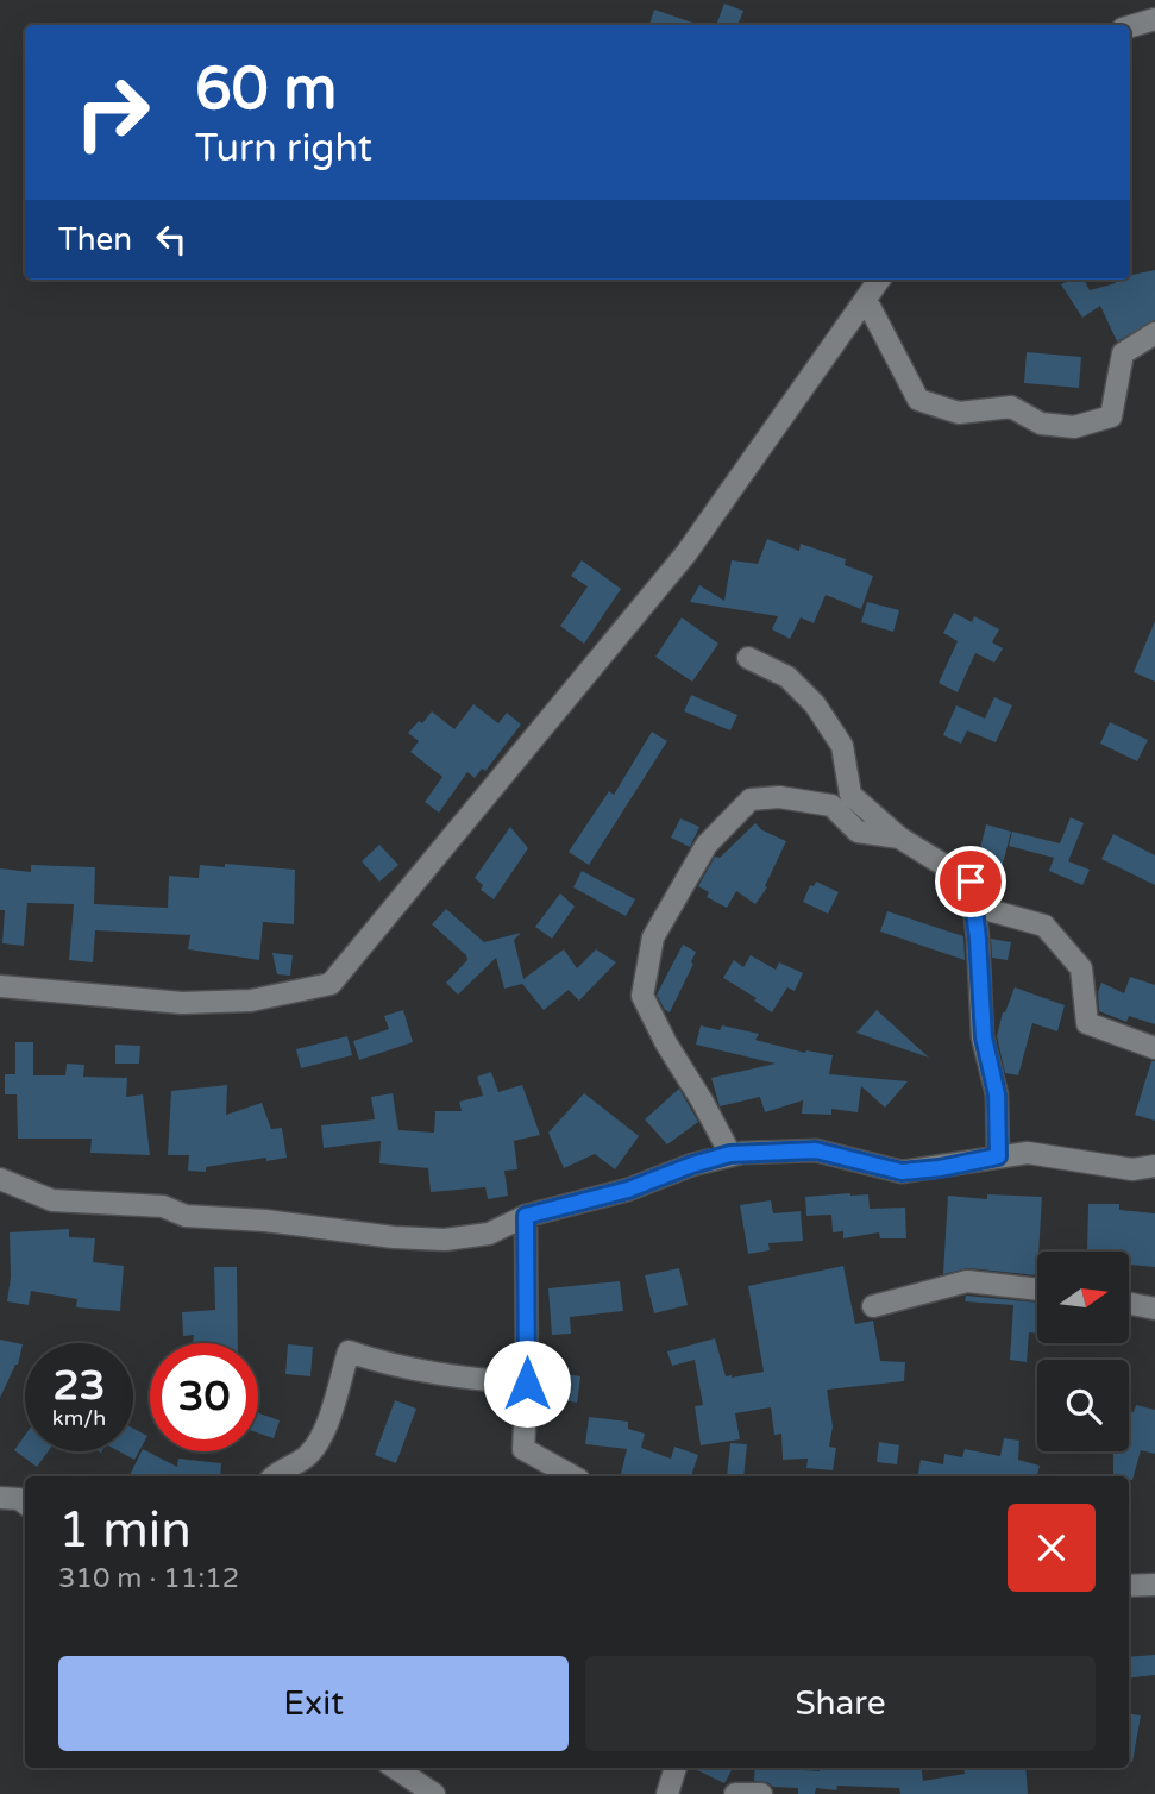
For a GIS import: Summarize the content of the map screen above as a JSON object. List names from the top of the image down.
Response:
{
  "north": "right",
  "page": {
    "turn": ["60 m", "Turn right"],
    "then": "Then",
    "speed": "23 km/h",
    "limit": "30",
    "heading": ["1 min", "310 m · 11:12"],
    "buttons": ["Exit", "Share"]
  }
}
